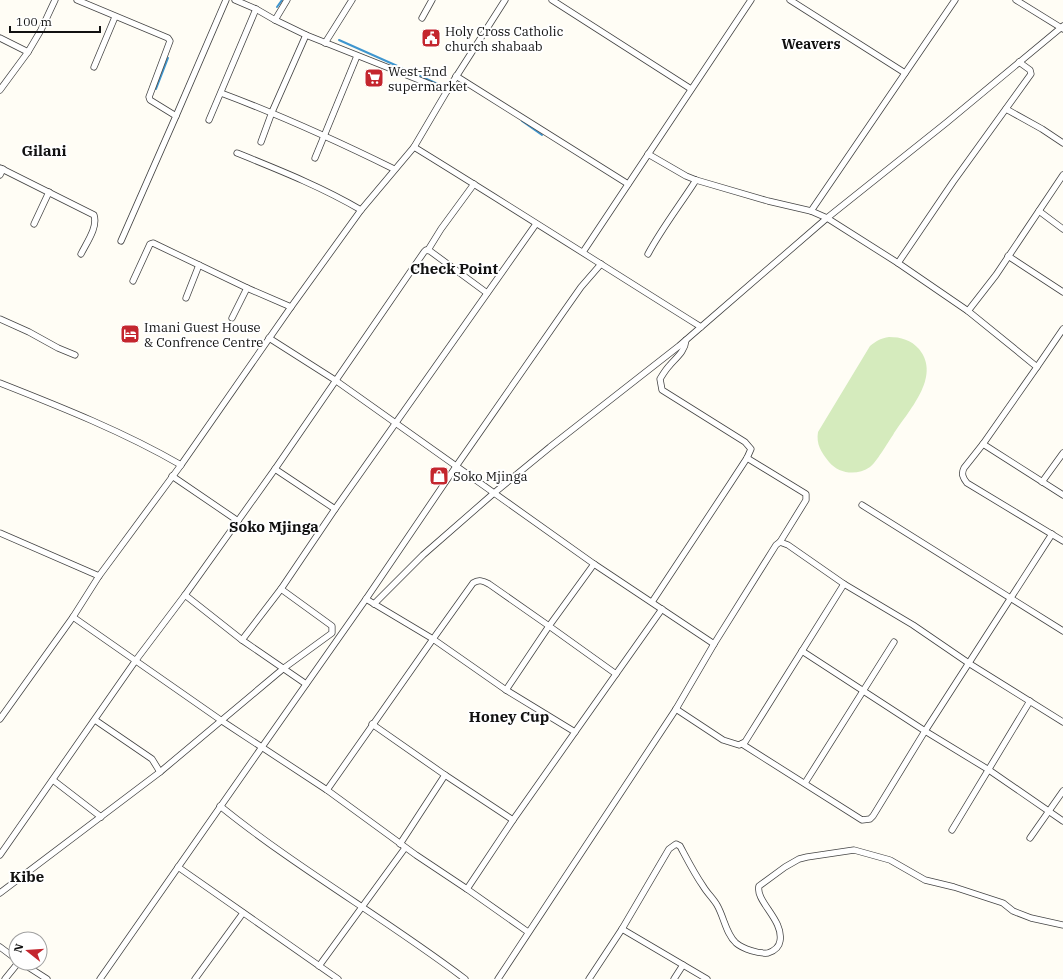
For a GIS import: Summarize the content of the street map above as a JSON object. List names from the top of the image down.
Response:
{
  "districts": [
    "Weavers",
    "Gilani",
    "Check Point",
    "Soko Mjinga",
    "Honey Cup",
    "Kibe"
  ],
  "places": {
    "public building": ["Holy Cross Catholic church shabaab"],
    "supermarket": ["West-End supermarket"],
    "hotel": ["Imani Guest House & Confrence Centre"],
    "shop": ["Soko Mjinga"]
  },
  "scale_bar": "100 m",
  "north": "left"
}
